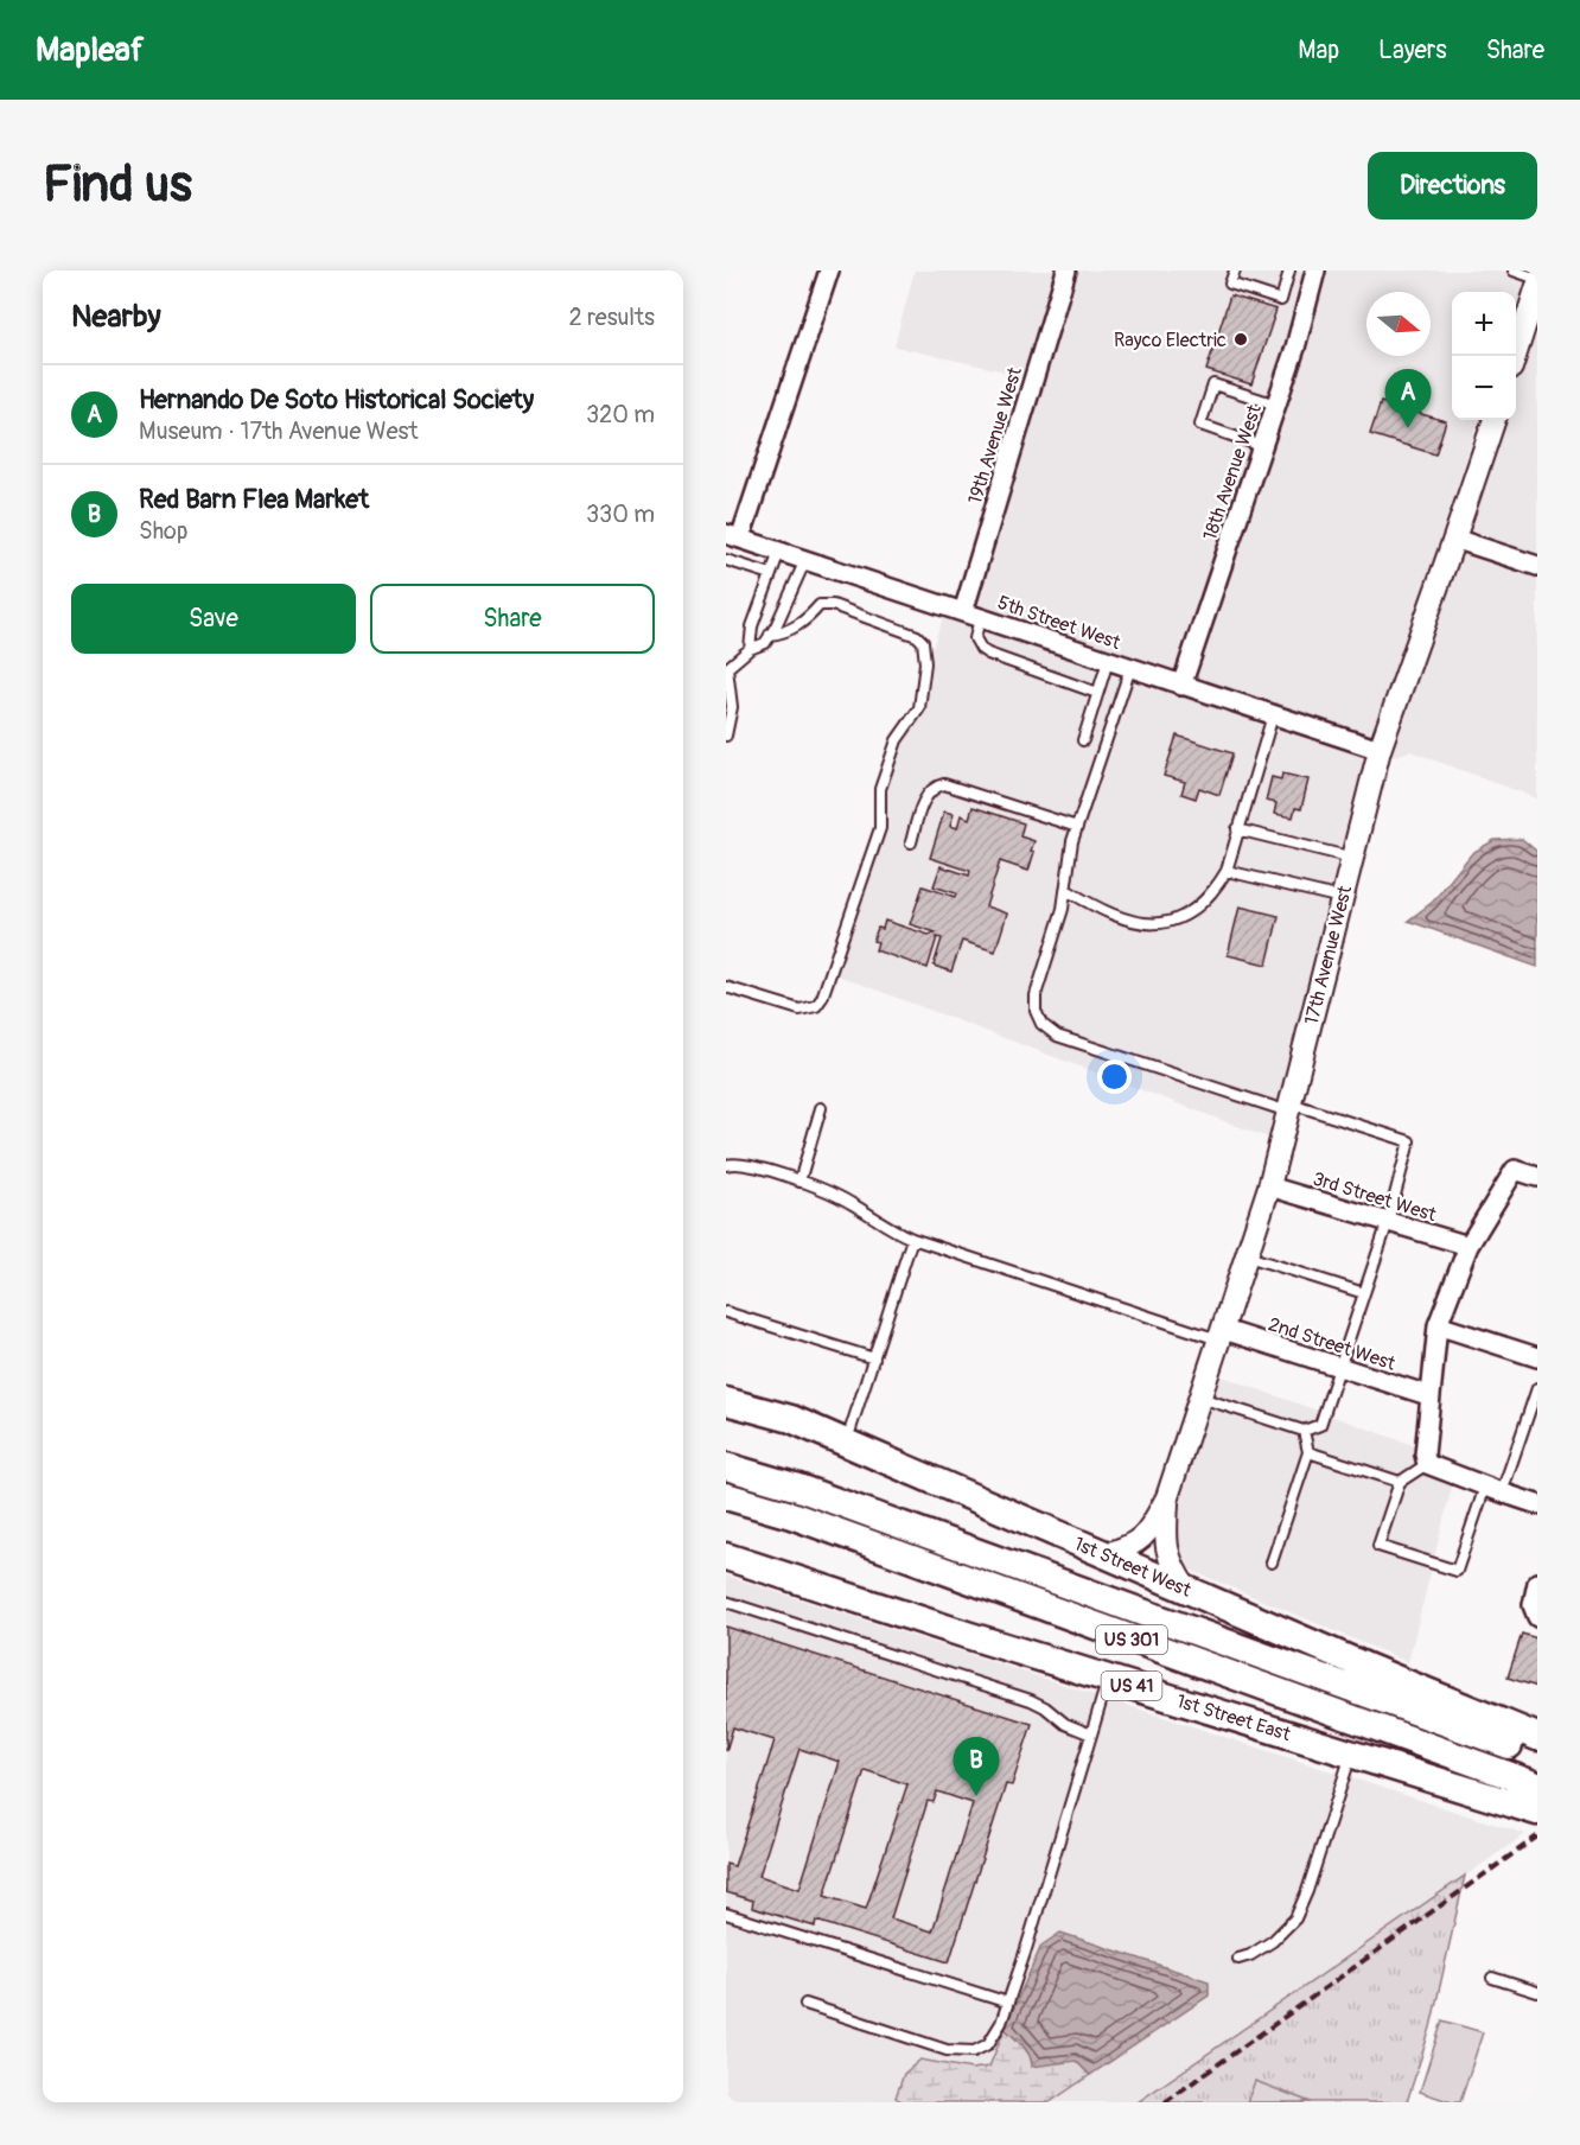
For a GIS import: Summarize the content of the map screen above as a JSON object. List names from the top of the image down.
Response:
{
  "streets": {
    "main road": [
      "1st Street West",
      "US 301",
      "US 41",
      "1st Street East"
    ],
    "street": [
      "19th Avenue West",
      "18th Avenue West",
      "5th Street West",
      "17th Avenue West",
      "3rd Street West",
      "2nd Street West"
    ]
  },
  "crossings": [
    ["19th Avenue West", "5th Street West"],
    ["18th Avenue West", "5th Street West"],
    ["5th Street West", "17th Avenue West"],
    ["17th Avenue West", "3rd Street West"],
    ["17th Avenue West", "2nd Street West"],
    ["17th Avenue West", "1st Street West"]
  ],
  "places": ["Rayco Electric"],
  "north": "right",
  "page": {
    "header": "Mapleaf",
    "nav": ["Map", "Layers", "Share"],
    "buttons": [
      "Directions",
      ["Save", "Share"]
    ],
    "title": "Find us",
    "heading": ["Nearby", "2 results"],
    "map_buttons": ["+", "−"],
    "list": [
      {
        "mark": "A",
        "name": "Hernando De Soto Historical Society",
        "note": "Museum · 17th Avenue West",
        "value": "320 m"
      },
      {
        "mark": "B",
        "name": "Red Barn Flea Market",
        "note": "Shop",
        "value": "330 m"
      }
    ],
    "pins": ["A", "B"]
  }
}
